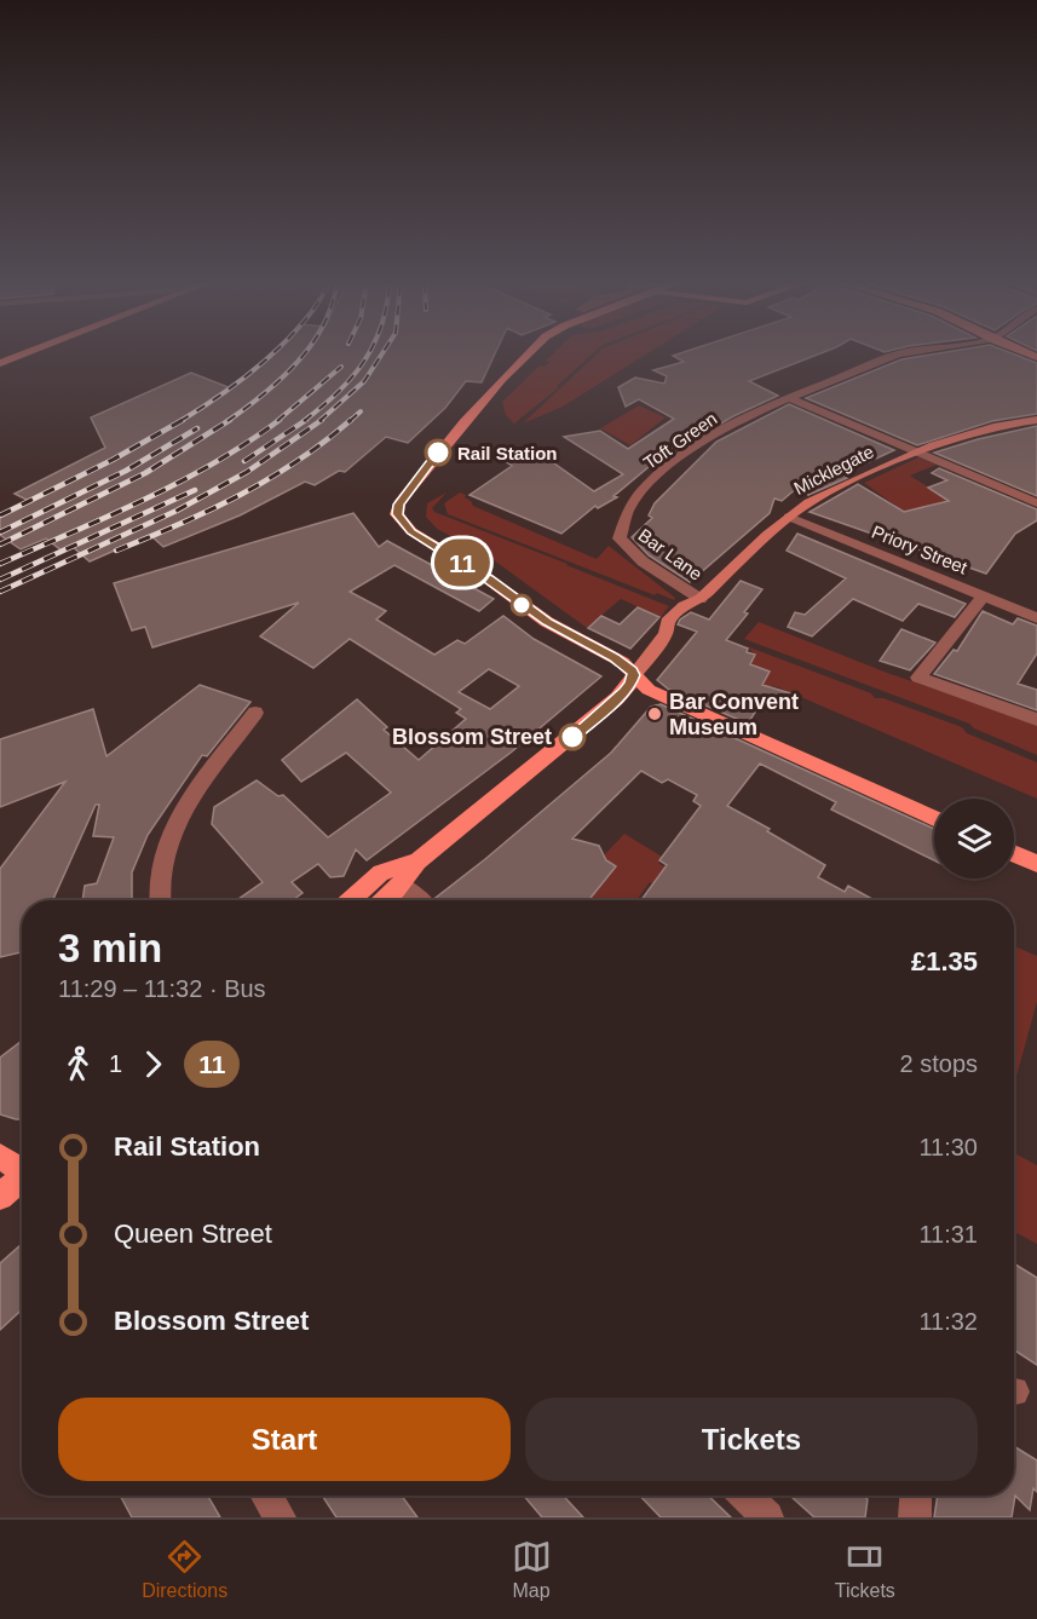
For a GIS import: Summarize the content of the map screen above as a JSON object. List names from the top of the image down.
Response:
{
  "streets": {
    "street": [
      "Toft Green",
      "Micklegate",
      "Priory Street",
      "Bar Lane"
    ]
  },
  "crossings": [
    ["Toft Green", "Bar Lane"],
    ["Micklegate", "Priory Street"],
    ["Micklegate", "Bar Lane"]
  ],
  "places": ["Rail Station", "Bar Convent Museum", "Blossom Street"],
  "lines": ["bus line 11"],
  "page": {
    "on_map": "11",
    "heading": ["3 min", "11:29 – 11:32 · Bus", "£1.35"],
    "legs": ["1", "11", "2 stops"],
    "list": [
      {
        "name": "Rail Station",
        "value": "11:30"
      },
      {
        "name": "Queen Street",
        "value": "11:31"
      },
      {
        "name": "Blossom Street",
        "value": "11:32"
      }
    ],
    "buttons": ["Start", "Tickets"],
    "tabs": ["Directions", "Map", "Tickets"]
  }
}
